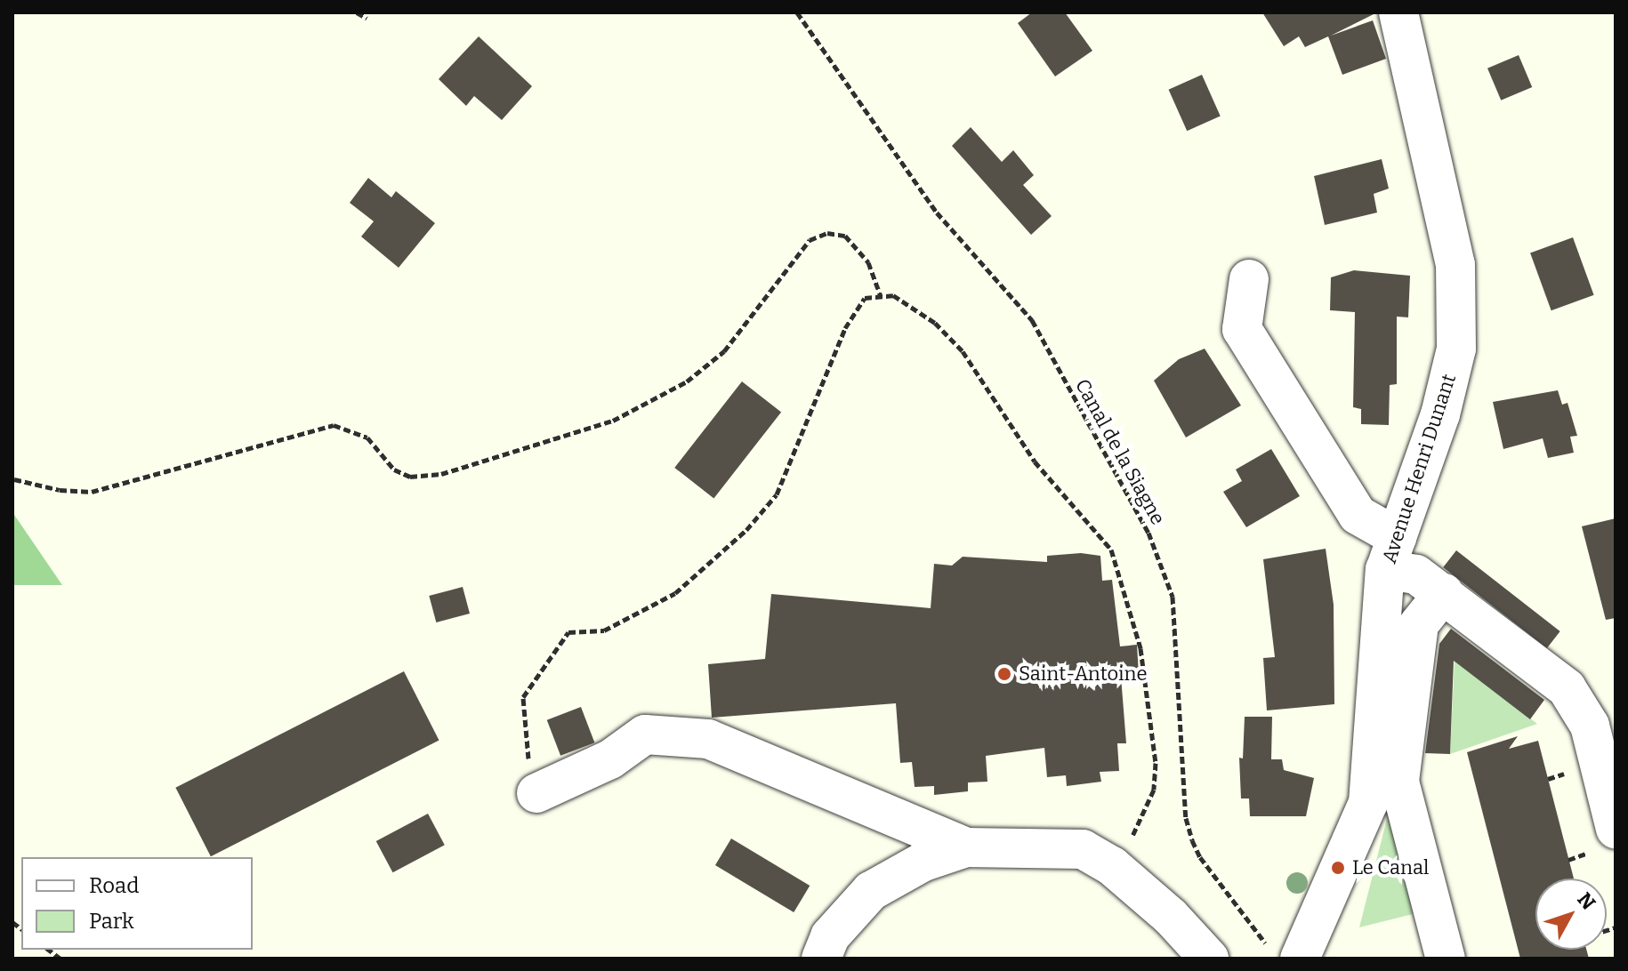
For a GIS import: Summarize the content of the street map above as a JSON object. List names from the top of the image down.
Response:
{
  "streets": {
    "street": ["Avenue Henri Dunant"],
    "path": ["Canal de la Siagne"]
  },
  "crossings": [
    ["Canal de la Siagne", "Avenue Henri Dunant"]
  ],
  "places": ["Saint-Antoine", "Le Canal"],
  "legend": ["Road", "Park"],
  "north": "top right"
}
